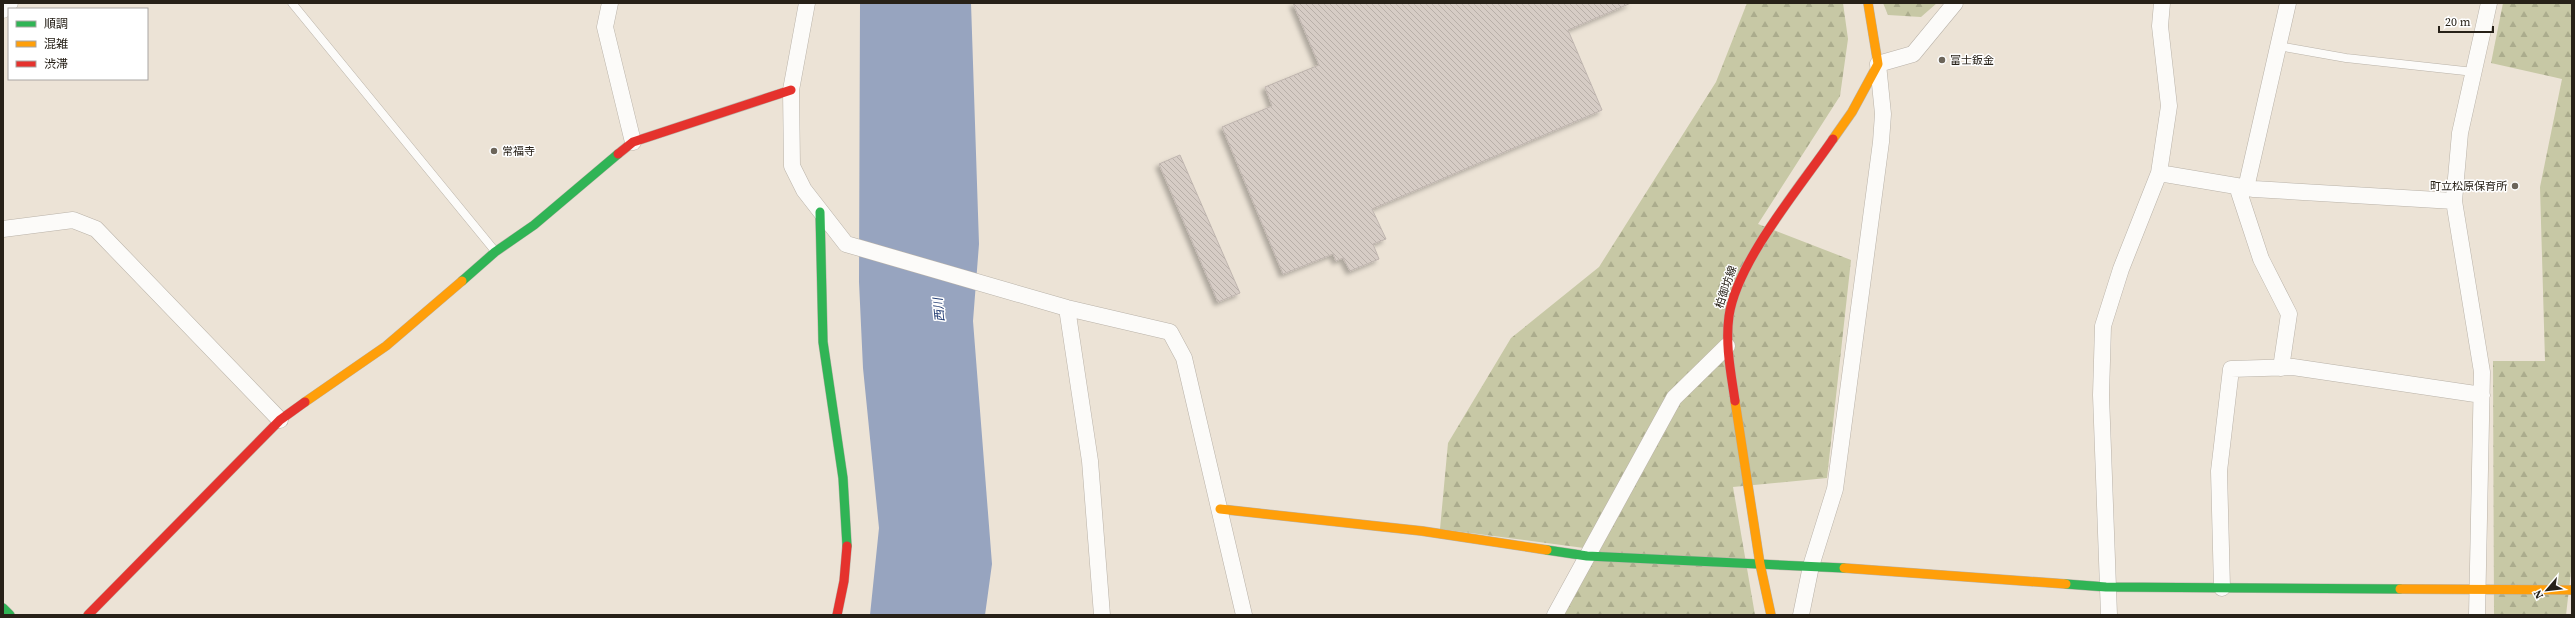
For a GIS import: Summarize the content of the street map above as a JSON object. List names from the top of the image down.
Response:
{
  "streets": {
    "street": ["柏御坊線"]
  },
  "water": ["西川"],
  "places": ["富士鈑金", "常福寺", "町立松原保育所"],
  "legend": ["順調", "混雑", "渋滞"],
  "scale_bar": "20 m",
  "north": "bottom left"
}
